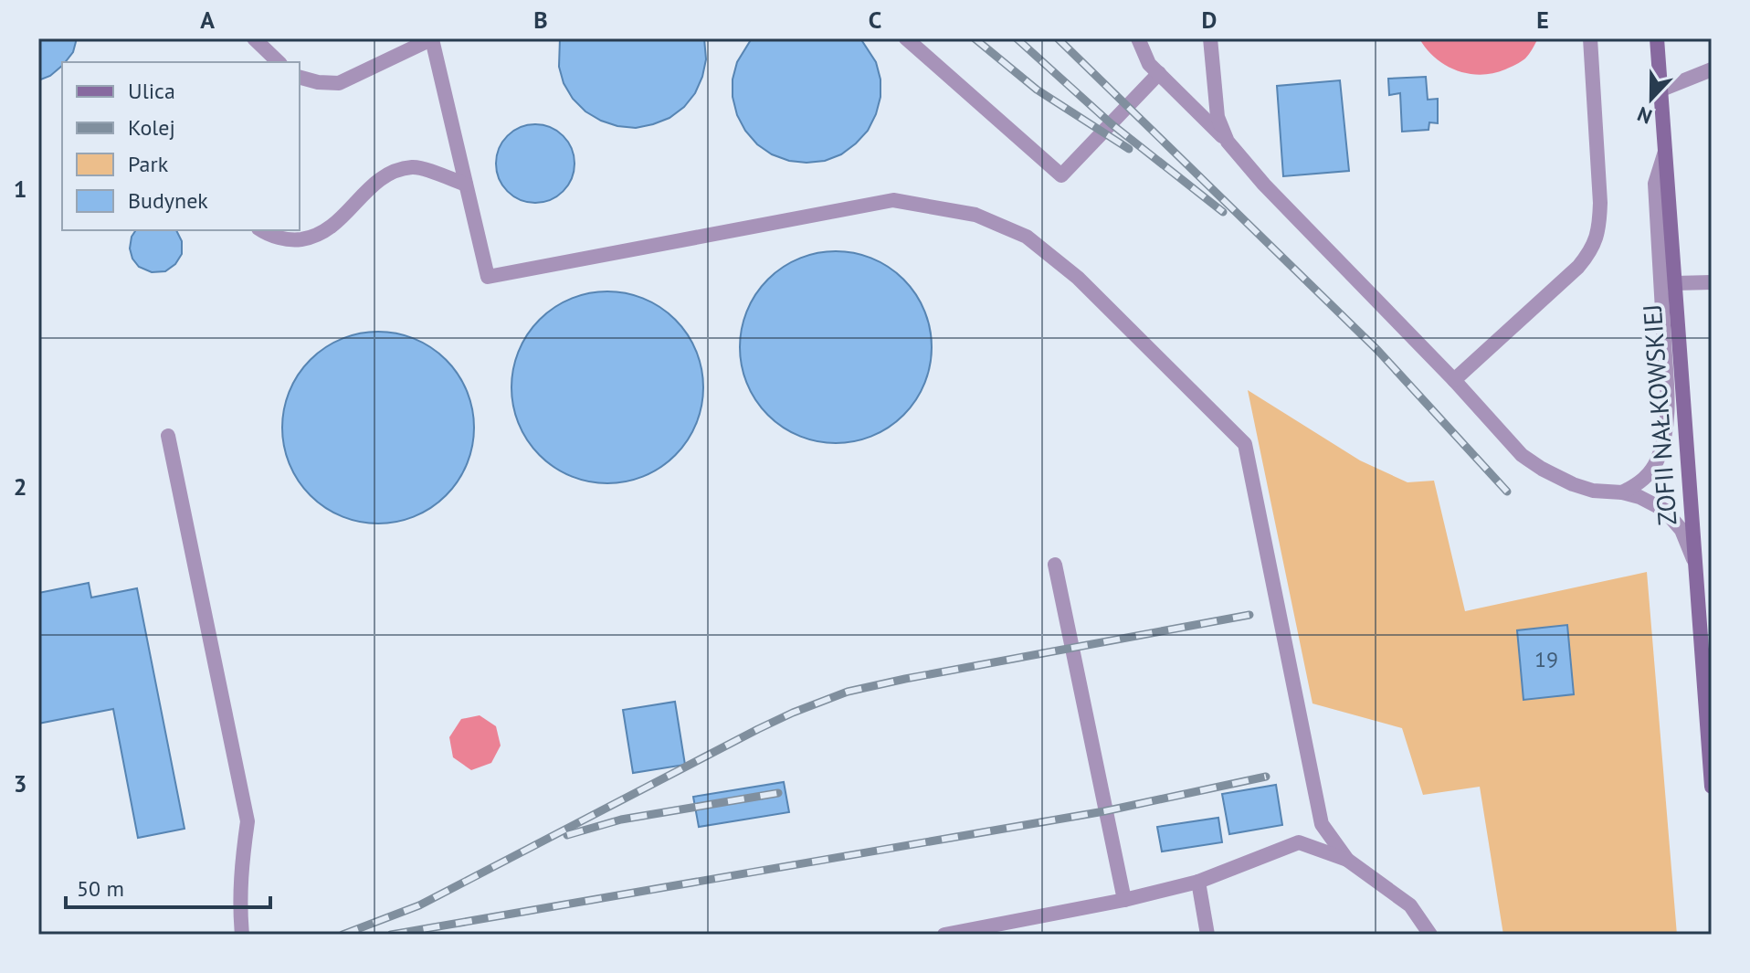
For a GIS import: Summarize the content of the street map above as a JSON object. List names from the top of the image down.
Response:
{
  "streets": {
    "street": ["ZOFII NAŁKOWSKIEJ"]
  },
  "house_numbers": ["19"],
  "legend": [
    "Ulica",
    "Kolej",
    "Park",
    "Budynek"
  ],
  "scale_bar": "50 m",
  "north": "bottom",
  "grid": {
    "columns": [
      "A",
      "B",
      "C",
      "D",
      "E"
    ],
    "rows": ["1", "2", "3"]
  }
}
